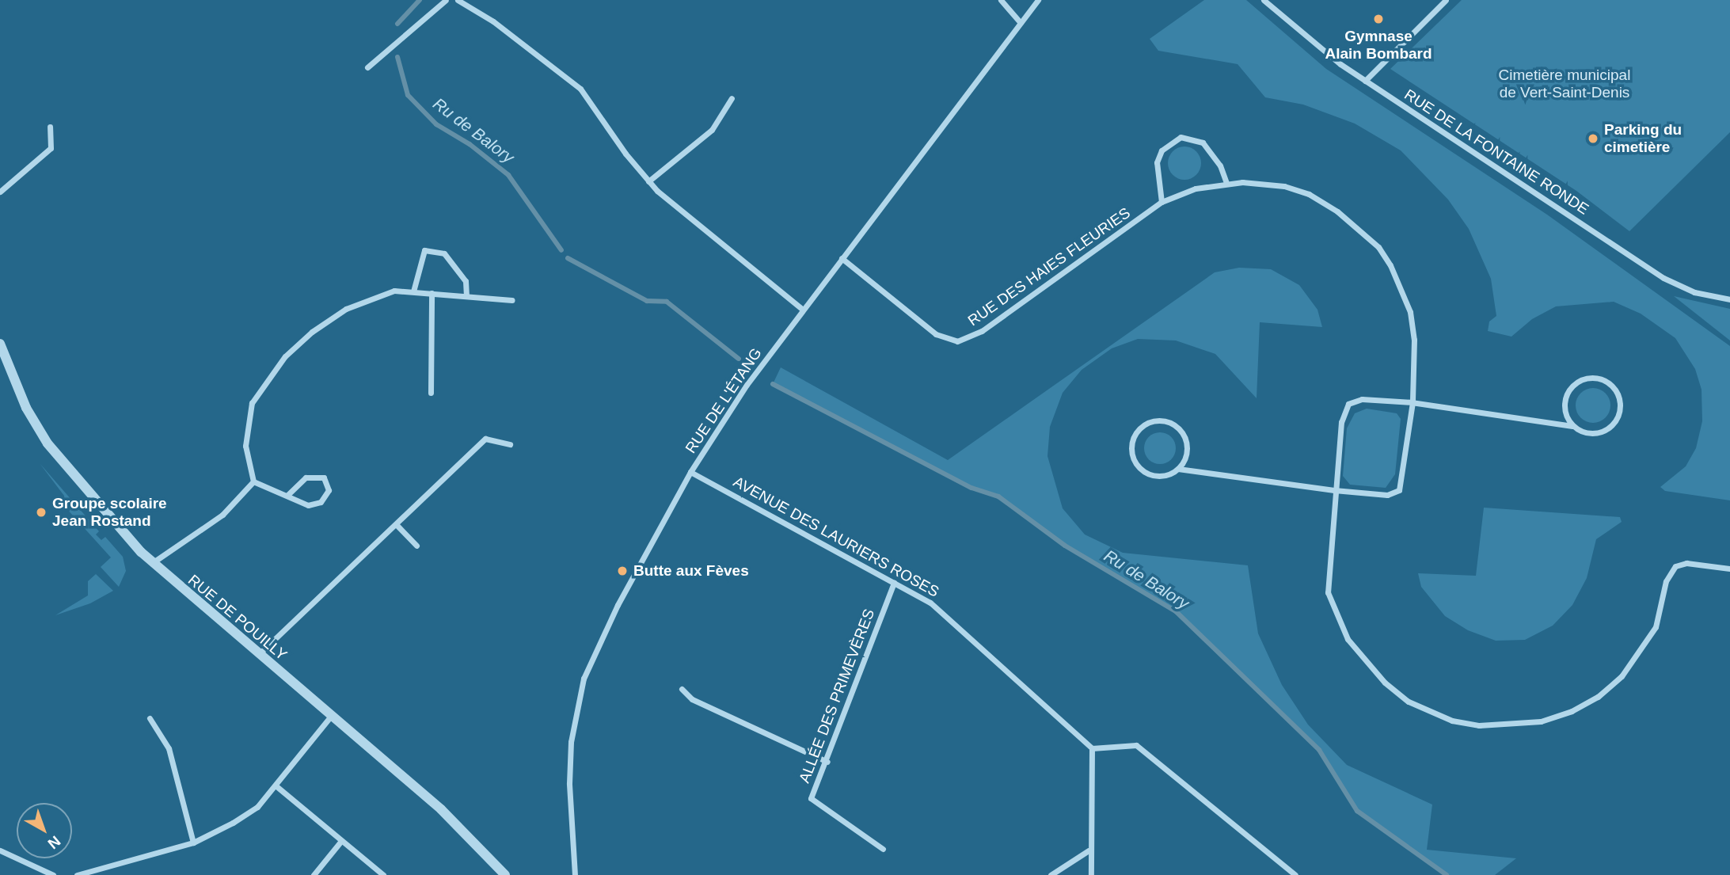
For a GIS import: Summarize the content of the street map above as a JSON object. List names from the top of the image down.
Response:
{
  "streets": {
    "street": [
      "RUE DE LA FONTAINE RONDE",
      "RUE DES HAIES FLEURIES",
      "RUE DE L'ÉTANG",
      "AVENUE DES LAURIERS ROSES",
      "RUE DE POUILLY",
      "ALLÉE DES PRIMEVÈRES"
    ]
  },
  "crossings": [
    ["RUE DES HAIES FLEURIES", "RUE DE L'ÉTANG"],
    ["RUE DE L'ÉTANG", "AVENUE DES LAURIERS ROSES"],
    ["AVENUE DES LAURIERS ROSES", "ALLÉE DES PRIMEVÈRES"]
  ],
  "water": ["Ru de Balory"],
  "parks": ["Cimetière municipal de Vert-Saint-Denis"],
  "places": [
    "Gymnase Alain Bombard",
    "Parking du cimetière",
    "Groupe scolaire Jean Rostand",
    "Butte aux Fèves"
  ],
  "north": "bottom right"
}
